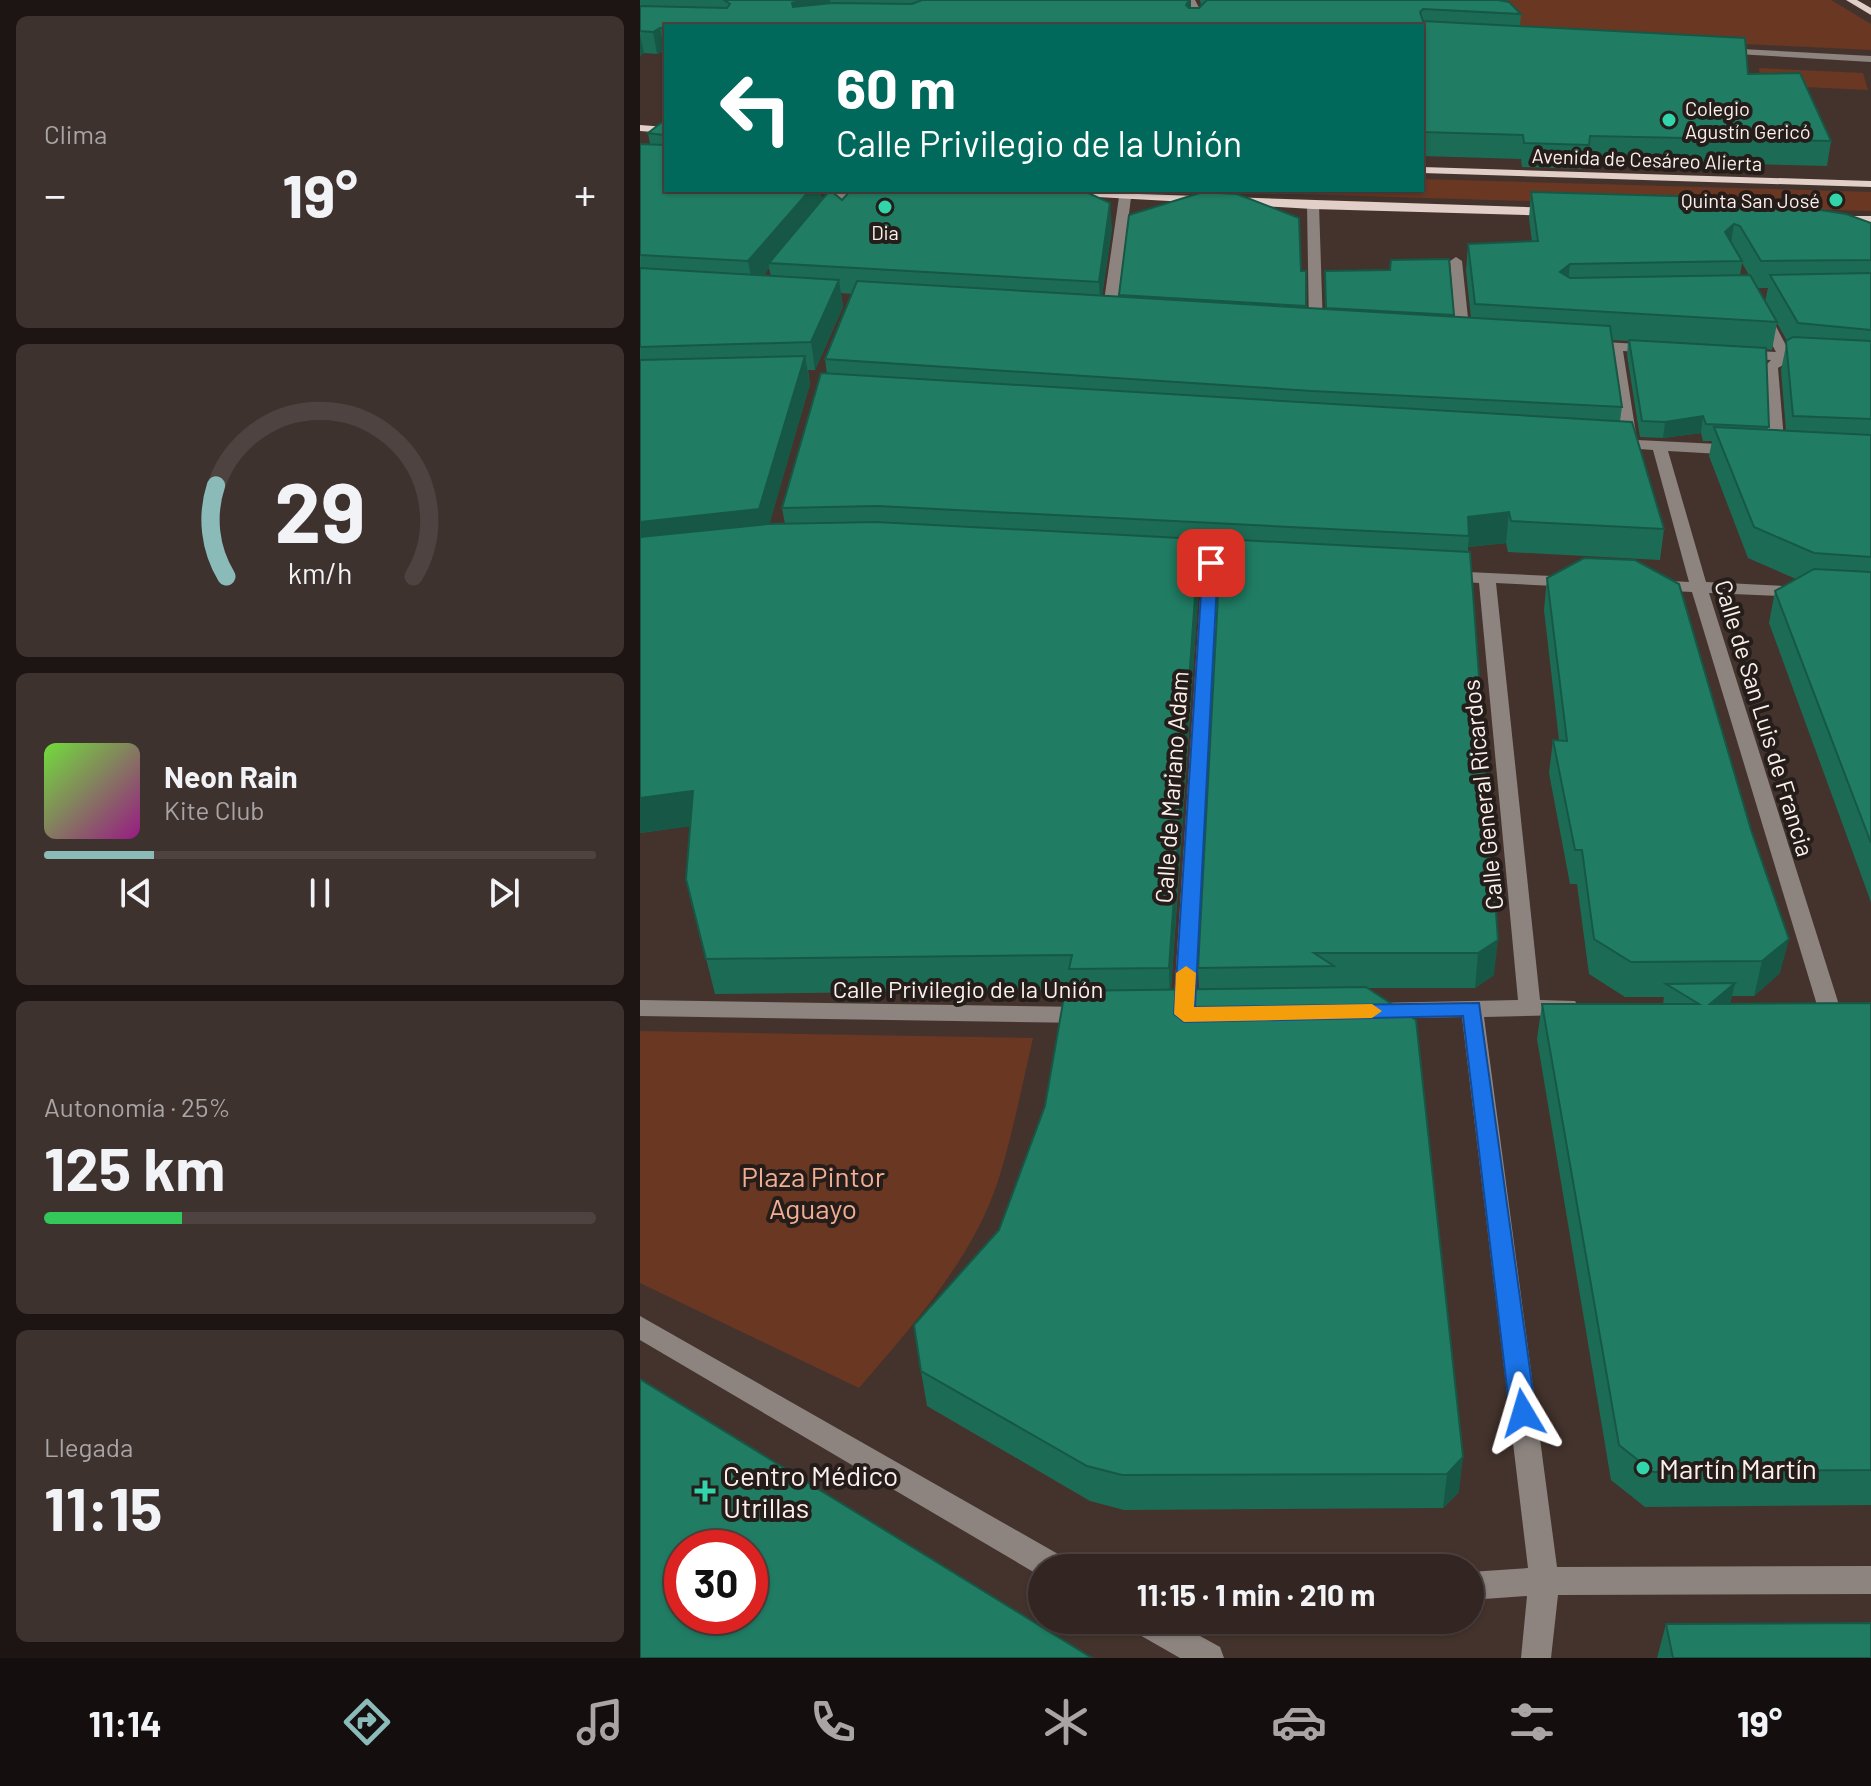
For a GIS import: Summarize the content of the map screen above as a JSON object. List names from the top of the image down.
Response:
{
  "streets": {
    "main road": ["Avenida de Cesáreo Alierta"],
    "street": [
      "Calle de San Luis de Francia",
      "Calle de Mariano Adam",
      "Calle General Ricardos",
      "Calle Privilegio de la Unión"
    ]
  },
  "parks": ["Plaza Pintor Aguayo"],
  "places": {
    "other": [
      "Colegio Agustín Gericó",
      "Quinta San José",
      "Dia",
      "Martín Martín"
    ],
    "health": ["Centro Médico Utrillas"]
  },
  "page": {
    "tile": [
      "Clima",
      ["Autonomía · 25%", "125 km"],
      ["Llegada", "11:15"]
    ],
    "turn": ["60 m", "Calle Privilegio de la Unión"],
    "heat": ["−", "19°", "+"],
    "song": ["Neon Rain", "Kite Club"],
    "limit": "30",
    "trip": "11:15 · 1 min · 210 m",
    "tabs": ["11:14", "19°"],
    "gauge": ["29", "km/h"]
  }
}
